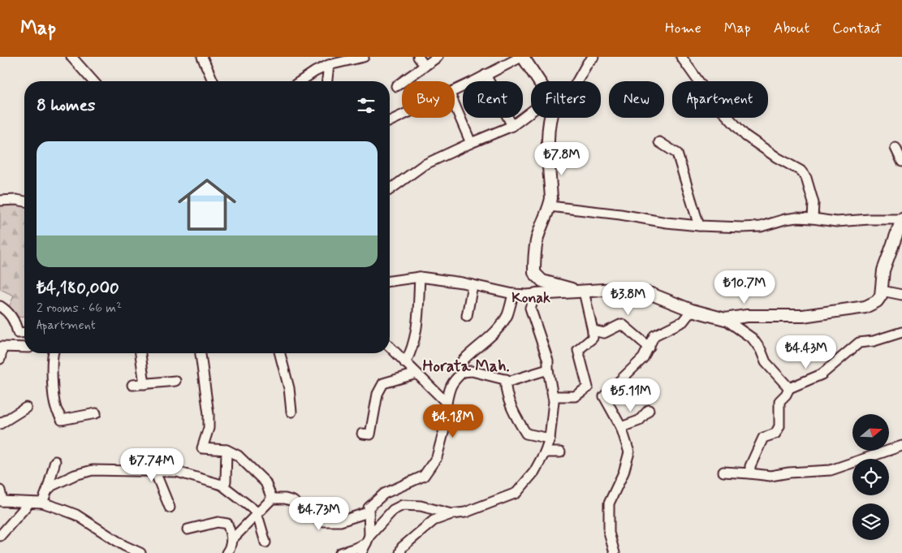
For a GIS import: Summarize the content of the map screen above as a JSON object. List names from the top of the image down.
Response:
{
  "districts": ["Konak", "Horata Mah."],
  "north": "right",
  "page": {
    "header": "Map",
    "nav": [
      "Home",
      "Map",
      "About",
      "Contact"
    ],
    "chip": [
      "Buy",
      "Rent",
      "Filters",
      "New",
      "Apartment"
    ],
    "heading": "8 homes",
    "list": [
      {
        "name": "₺4,180,000",
        "note": "2 rooms · 66 m² · Apartment"
      }
    ],
    "price": [
      "₺7.8M",
      "₺10.7M",
      "₺3.8M",
      "₺4.43M",
      "₺5.11M",
      "₺4.18M",
      "₺7.74M",
      "₺4.73M"
    ]
  }
}
